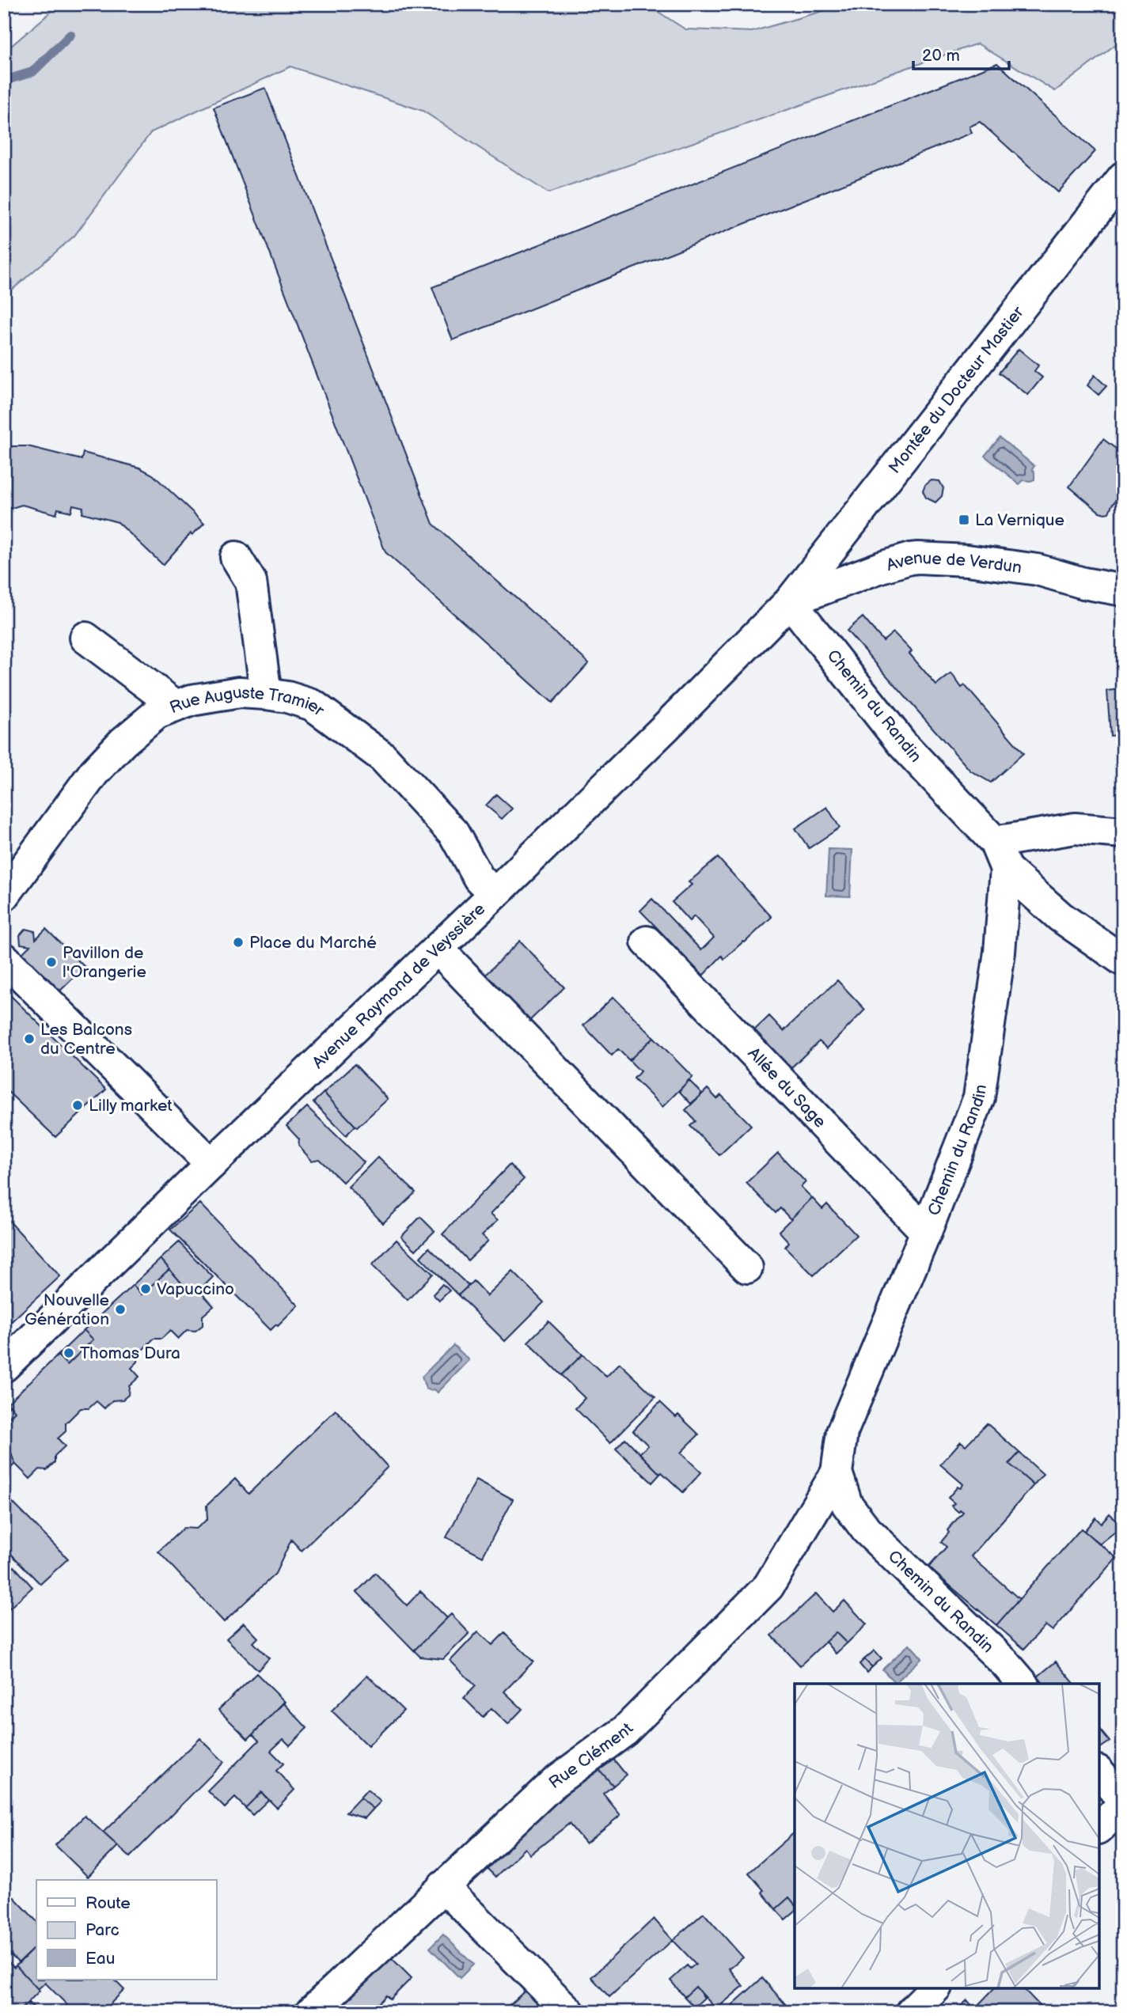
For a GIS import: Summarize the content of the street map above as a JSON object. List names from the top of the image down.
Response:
{
  "streets": {
    "street": [
      "Montée du Docteur Mastier",
      "Avenue de Verdun",
      "Chemin du Randin",
      "Rue Auguste Tramier",
      "Avenue Raymond de Veyssière",
      "Allée du Sage",
      "Rue Clément"
    ]
  },
  "crossings": [
    ["Montée du Docteur Mastier", "Avenue de Verdun"],
    ["Montée du Docteur Mastier", "Chemin du Randin"],
    ["Montée du Docteur Mastier", "Avenue Raymond de Veyssière"],
    ["Avenue de Verdun", "Chemin du Randin"],
    ["Avenue de Verdun", "Avenue Raymond de Veyssière"],
    ["Chemin du Randin", "Avenue Raymond de Veyssière"],
    ["Chemin du Randin", "Allée du Sage"],
    ["Chemin du Randin", "Rue Clément"],
    ["Rue Auguste Tramier", "Avenue Raymond de Veyssière"]
  ],
  "places": {
    "transit": ["La Vernique"],
    "other": [
      "Place du Marché",
      "Pavillon de l'Orangerie",
      "Les Balcons du Centre",
      "Lilly market",
      "Vapuccino",
      "Nouvelle Génération",
      "Thomas Dura"
    ]
  },
  "legend": ["Route", "Parc", "Eau"],
  "scale_bar": "20 m"
}
